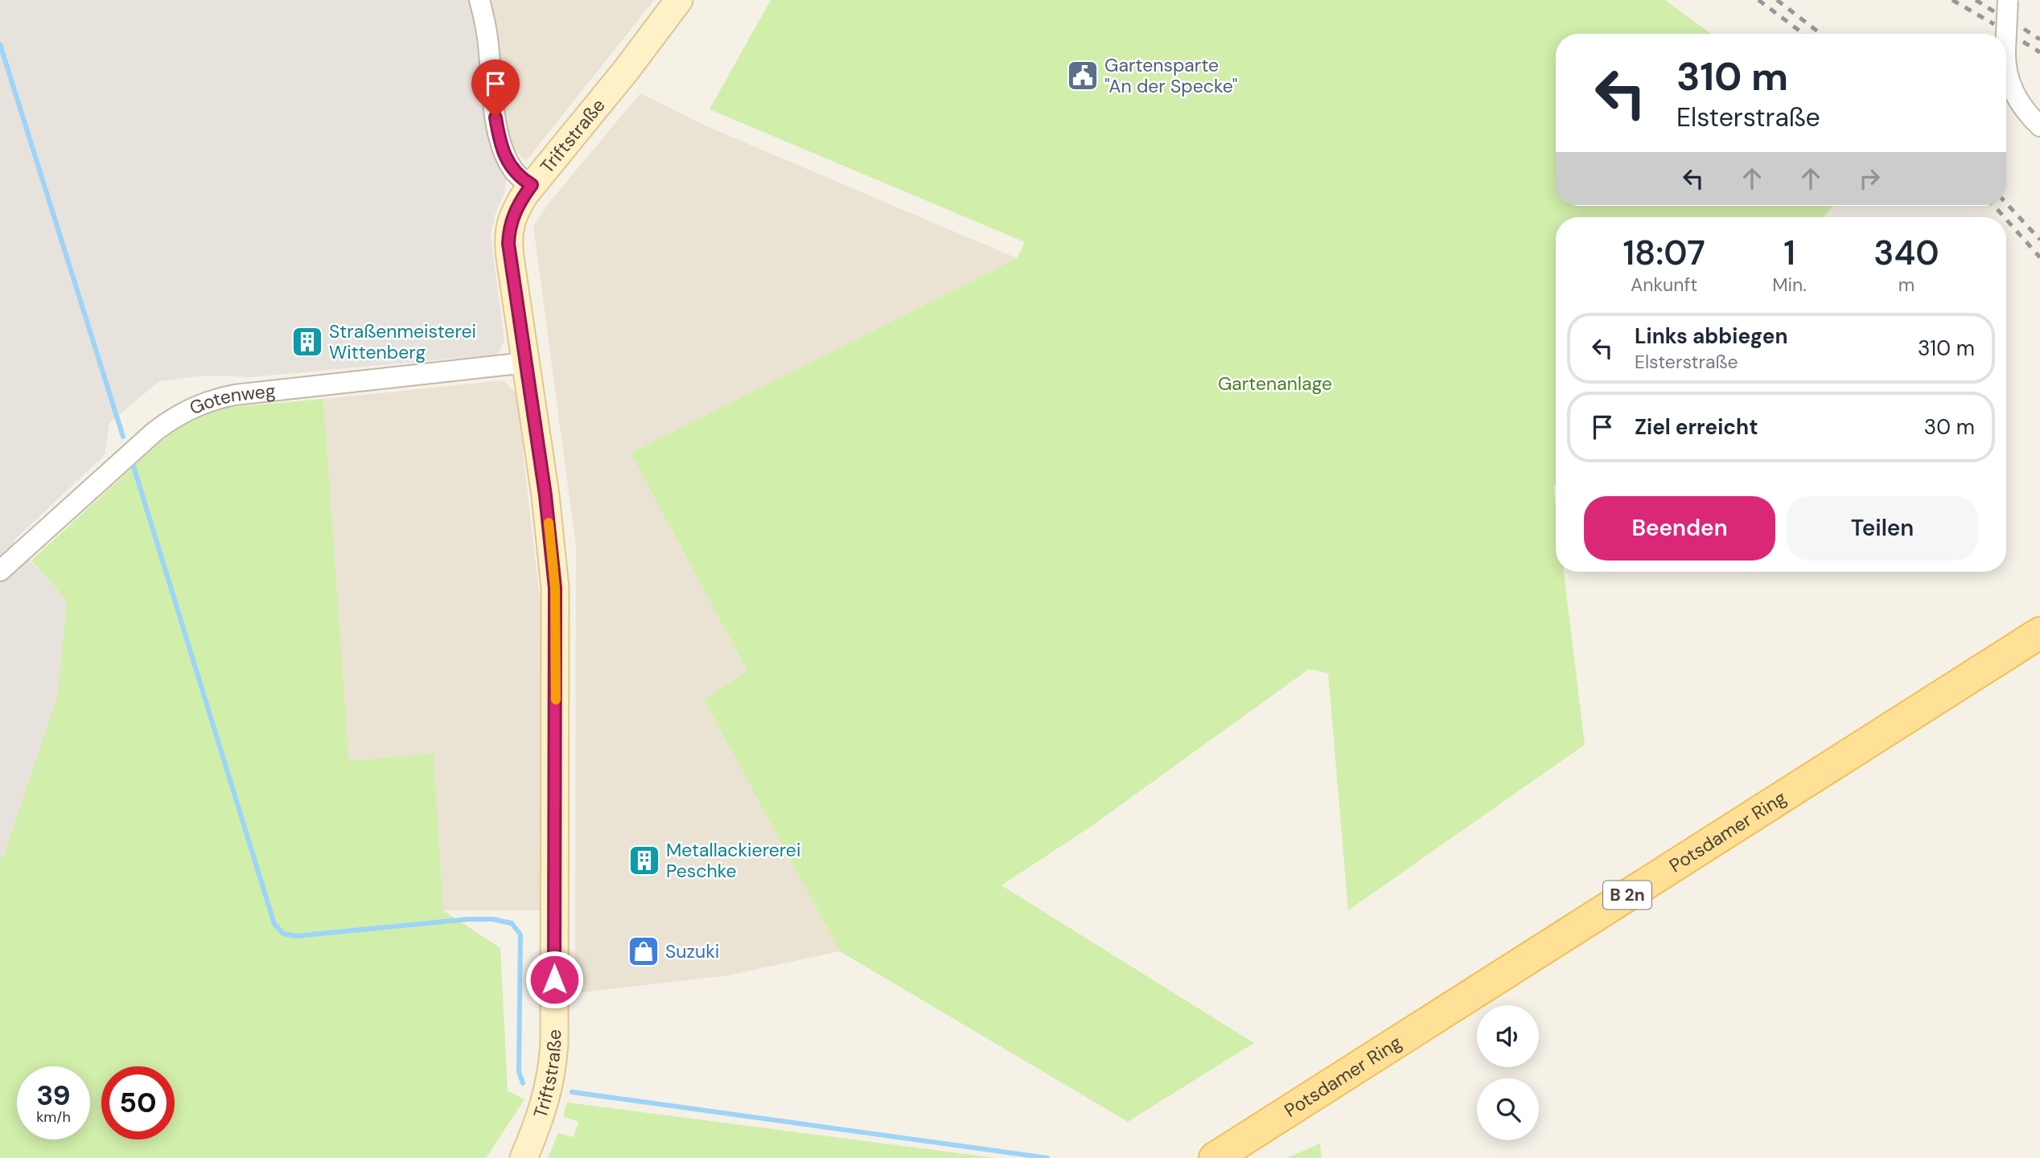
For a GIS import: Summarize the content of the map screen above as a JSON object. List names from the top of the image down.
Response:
{
  "streets": {
    "main road": ["Triftstraße", "Potsdamer Ring", "B 2n"],
    "street": ["Gotenweg"]
  },
  "crossings": [
    ["Triftstraße", "Gotenweg"]
  ],
  "parks": ["Gartenanlage"],
  "places": {
    "public building": ["Gartensparte \"An der Specke\""],
    "building": ["Straßenmeisterei Wittenberg", "Metallackiererei Peschke"],
    "shop": ["Suzuki"]
  },
  "page": {
    "turn": ["310 m", "Elsterstraße"],
    "eta": [
      "18:07",
      "Ankunft",
      "1",
      "Min.",
      "340",
      "m"
    ],
    "list": [
      {
        "name": "Links abbiegen",
        "note": "Elsterstraße",
        "value": "310 m"
      },
      {
        "name": "Ziel erreicht",
        "value": "30 m"
      }
    ],
    "buttons": ["Beenden", "Teilen"],
    "speed": "39 km/h",
    "limit": "50"
  }
}
